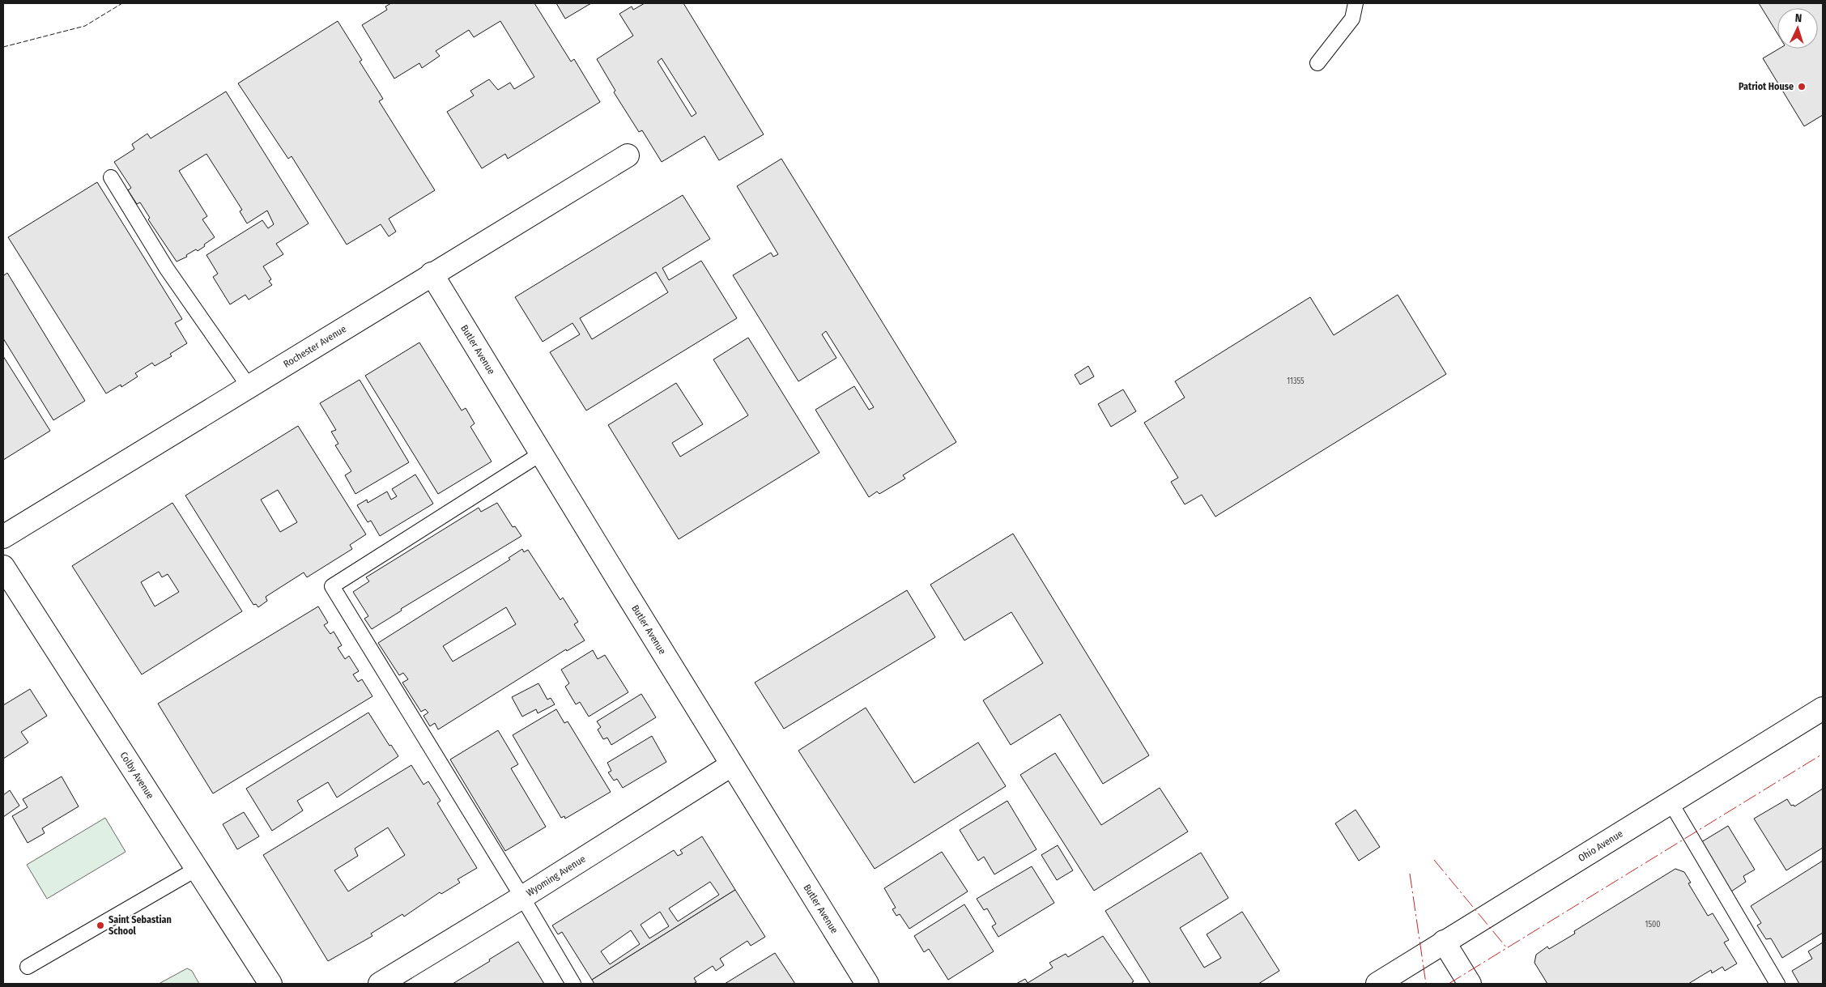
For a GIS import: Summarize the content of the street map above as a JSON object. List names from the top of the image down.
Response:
{
  "streets": {
    "street": [
      "Rochester Avenue",
      "Butler Avenue",
      "Colby Avenue",
      "Ohio Avenue",
      "Wyoming Avenue"
    ]
  },
  "crossings": [
    ["Rochester Avenue", "Butler Avenue"],
    ["Butler Avenue", "Wyoming Avenue"]
  ],
  "places": ["Patriot House", "Saint Sebastian School"],
  "house_numbers": ["11355", "1500"],
  "north": "top"
}
